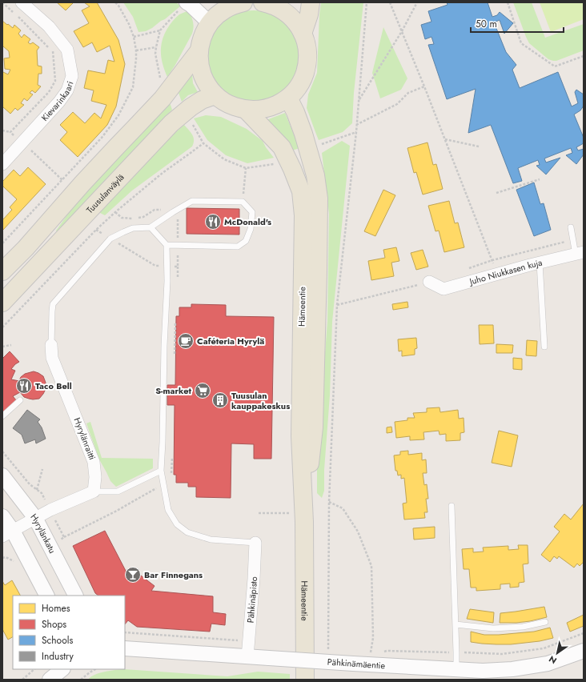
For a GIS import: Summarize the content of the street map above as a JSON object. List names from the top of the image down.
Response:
{
  "streets": {
    "main road": ["Tuusulanväylä", "Hämeentie"],
    "street": [
      "Kievarinkaari",
      "Juho Niukkasen kuja",
      "Hyrylänraitti",
      "Hyrylänkatu",
      "Pähkinäpisto",
      "Pähkinämäentie"
    ]
  },
  "crossings": [
    ["Pähkinäpisto", "Pähkinämäentie"]
  ],
  "places": {
    "restaurant": ["McDonald's", "Taco Bell"],
    "cafe": ["Caféteria Hyrylä"],
    "supermarket": ["S-market"],
    "building": ["Tuusulan kauppakeskus"],
    "bar": ["Bar Finnegans"]
  },
  "legend": [
    "Homes",
    "Shops",
    "Schools",
    "Industry"
  ],
  "scale_bar": "50 m",
  "north": "bottom left"
}
